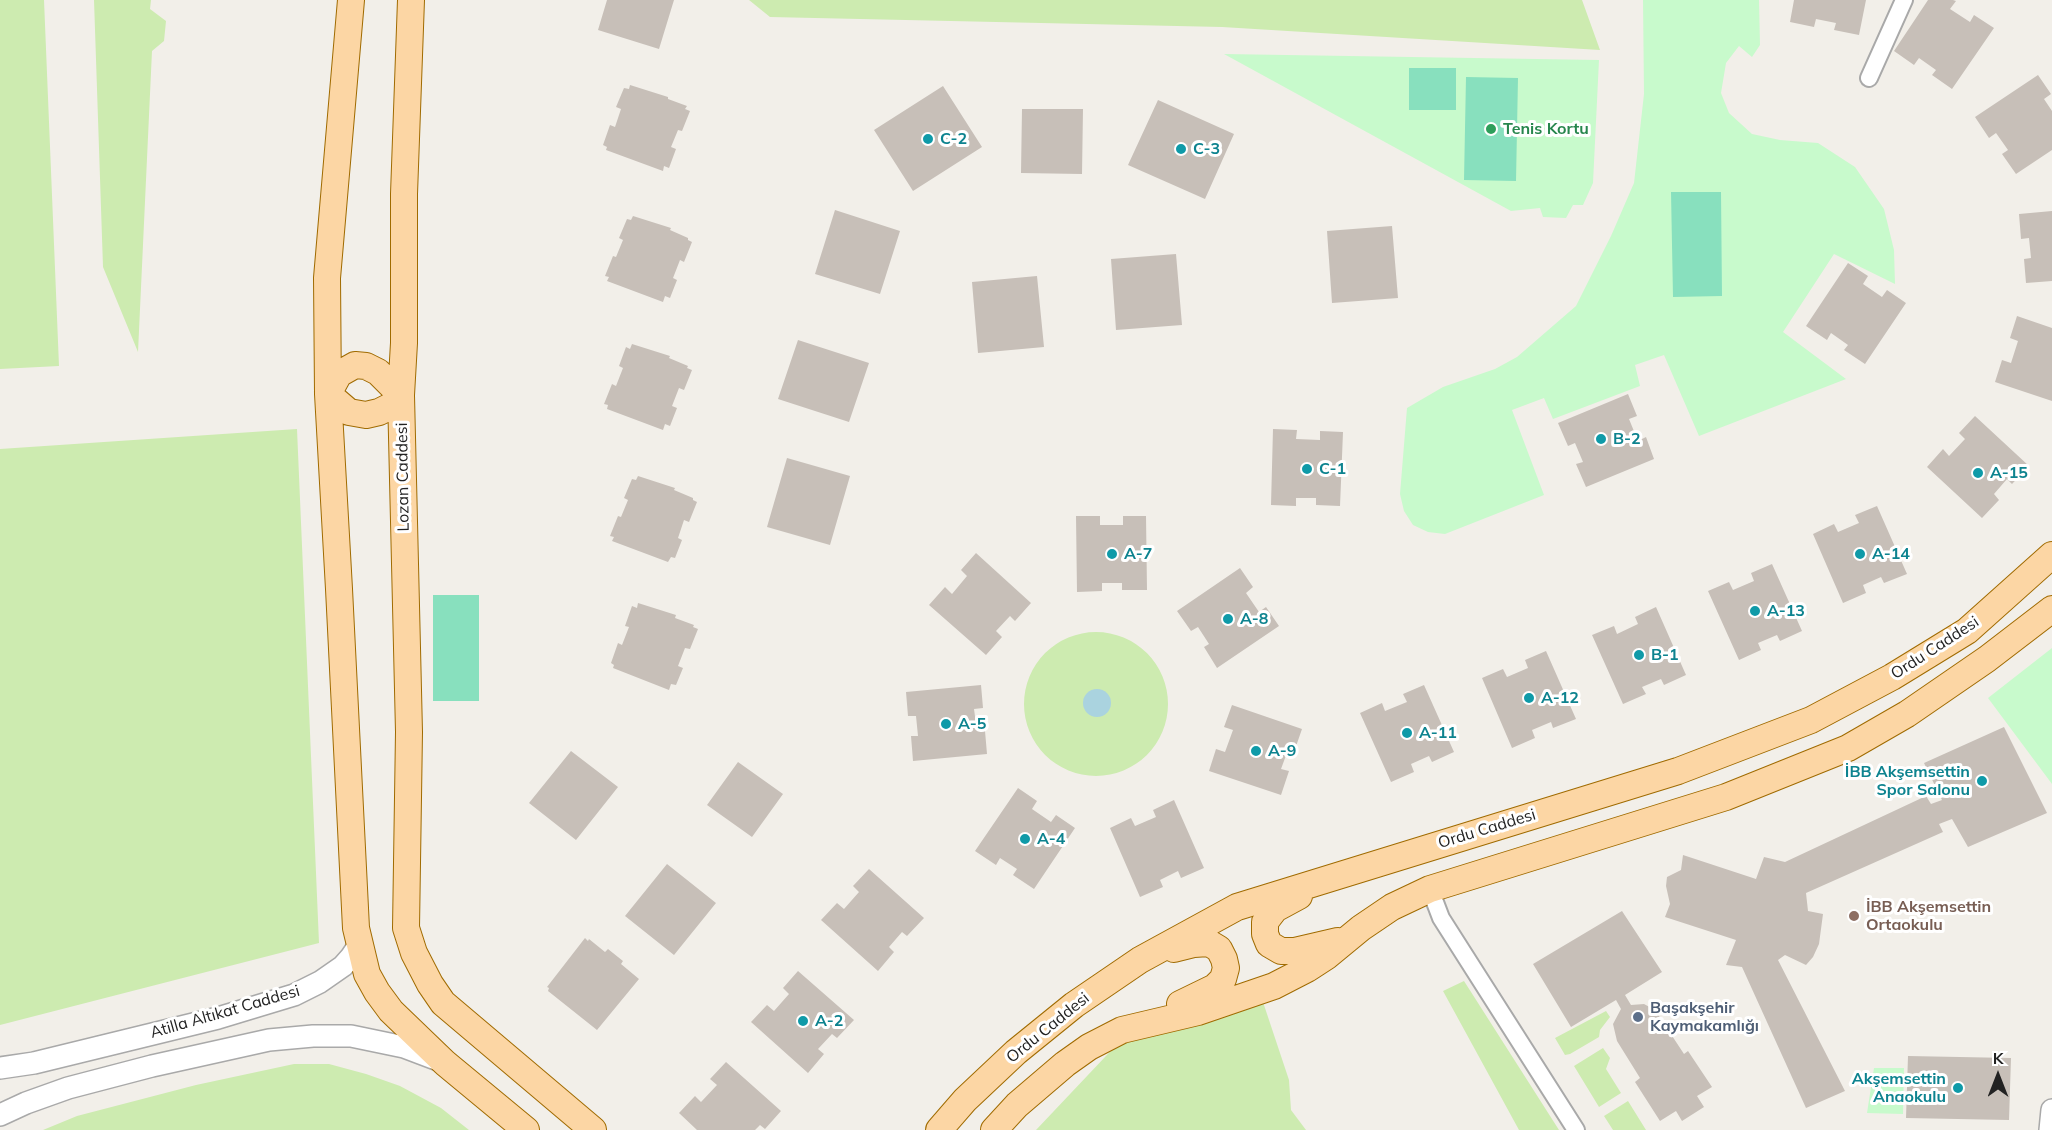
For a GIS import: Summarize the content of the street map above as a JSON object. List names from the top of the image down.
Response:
{
  "streets": {
    "main road": ["Lozan Caddesi", "Ordu Caddesi", "Atilla Altıkat Caddesi"]
  },
  "places": [
    "Tenis Kortu",
    "C-2",
    "C-3",
    "B-2",
    "C-1",
    "A-15",
    "A-7",
    "A-14",
    "A-13",
    "A-8",
    "B-1",
    "A-12",
    "A-5",
    "A-11",
    "A-9",
    "İBB Akşemsettin Spor Salonu",
    "A-4",
    "İBB Akşemsettin Ortaokulu",
    "Başakşehir Kaymakamlığı",
    "A-2",
    "Akşemsettin Anaokulu"
  ],
  "north": "top"
}
